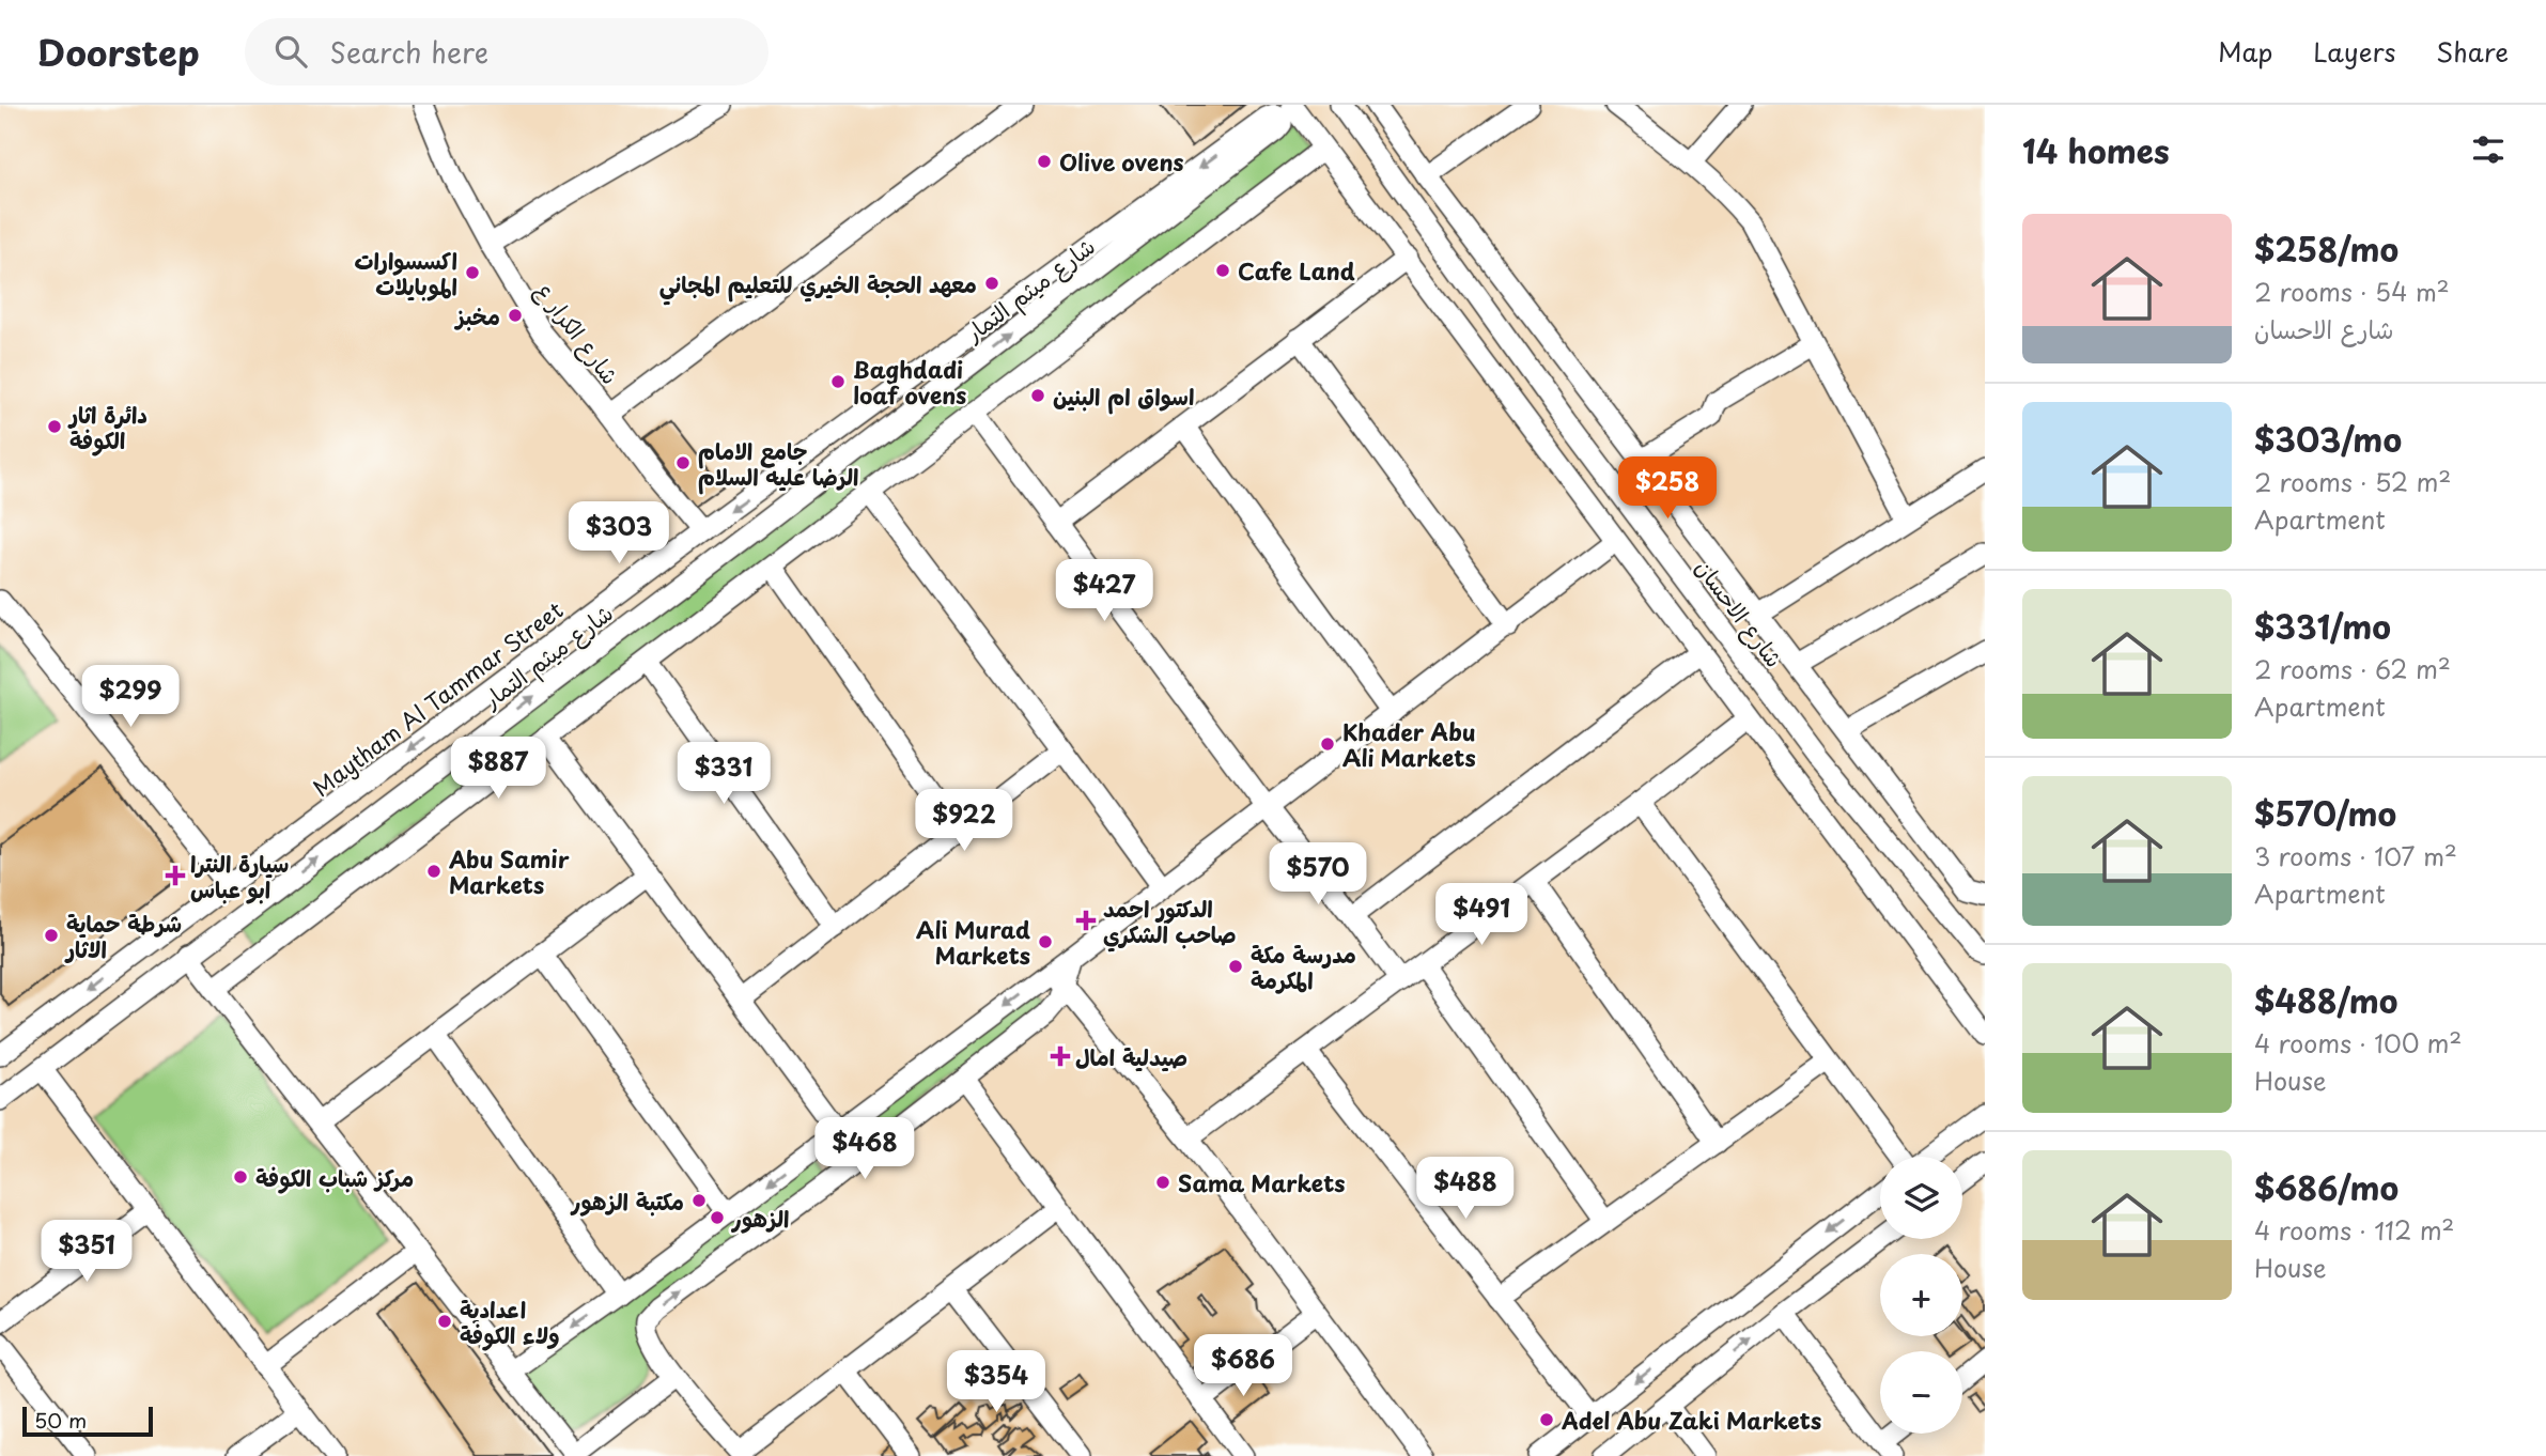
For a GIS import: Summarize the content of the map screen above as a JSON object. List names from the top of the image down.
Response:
{
  "streets": {
    "street": [
      "شارع ميثم التمار",
      "شارع الكرار ع",
      "شارع الاحسان",
      "Maytham Al Tammar Street"
    ]
  },
  "crossings": [
    ["شارع ميثم التمار", "شارع الكرار ع"],
    ["شارع ميثم التمار", "Maytham Al Tammar Street"],
    ["شارع الكرار ع", "Maytham Al Tammar Street"]
  ],
  "places": {
    "other": [
      "Olive ovens",
      "Cafe Land",
      "اكسسوارات الموبايلات",
      "معهد الحجة الخيري للتعليم المجاني",
      "مخبز",
      "Baghdadi loaf ovens",
      "اسواق ام البنين",
      "دائرة اثار الكوفة",
      "جامع الامام الرضا عليه السلام",
      "Khader Abu Ali Markets",
      "Abu Samir Markets",
      "شرطة حماية الاثار",
      "Ali Murad Markets",
      "مدرسة مكة المكرمة",
      "مركز شباب الكوفة",
      "Sama Markets",
      "مكتبة الزهور",
      "الزهور",
      "اعدادية ولاء الكوفة",
      "Adel Abu Zaki Markets"
    ],
    "health": ["سيارة النترا ابو عباس", "الدكتور احمد صاحب الشكري", "صيدلية امال"]
  },
  "scale_bar": "50 m",
  "page": {
    "header": "Doorstep",
    "search": "Search here",
    "nav": ["Map", "Layers", "Share"],
    "heading": "14 homes",
    "list": [
      {
        "name": "$258/mo",
        "note": "2 rooms · 54 m² · شارع الاحسان"
      },
      {
        "name": "$303/mo",
        "note": "2 rooms · 52 m² · Apartment"
      },
      {
        "name": "$331/mo",
        "note": "2 rooms · 62 m² · Apartment"
      },
      {
        "name": "$570/mo",
        "note": "3 rooms · 107 m² · Apartment"
      },
      {
        "name": "$488/mo",
        "note": "4 rooms · 100 m² · House"
      },
      {
        "name": "$686/mo",
        "note": "4 rooms · 112 m² · House"
      }
    ],
    "price": [
      "$258",
      "$303",
      "$427",
      "$299",
      "$887",
      "$331",
      "$922",
      "$570",
      "$491",
      "$468",
      "$488",
      "$351",
      "$686",
      "$354"
    ],
    "map_buttons": ["+", "−"],
    "scale": "50 m"
  }
}
